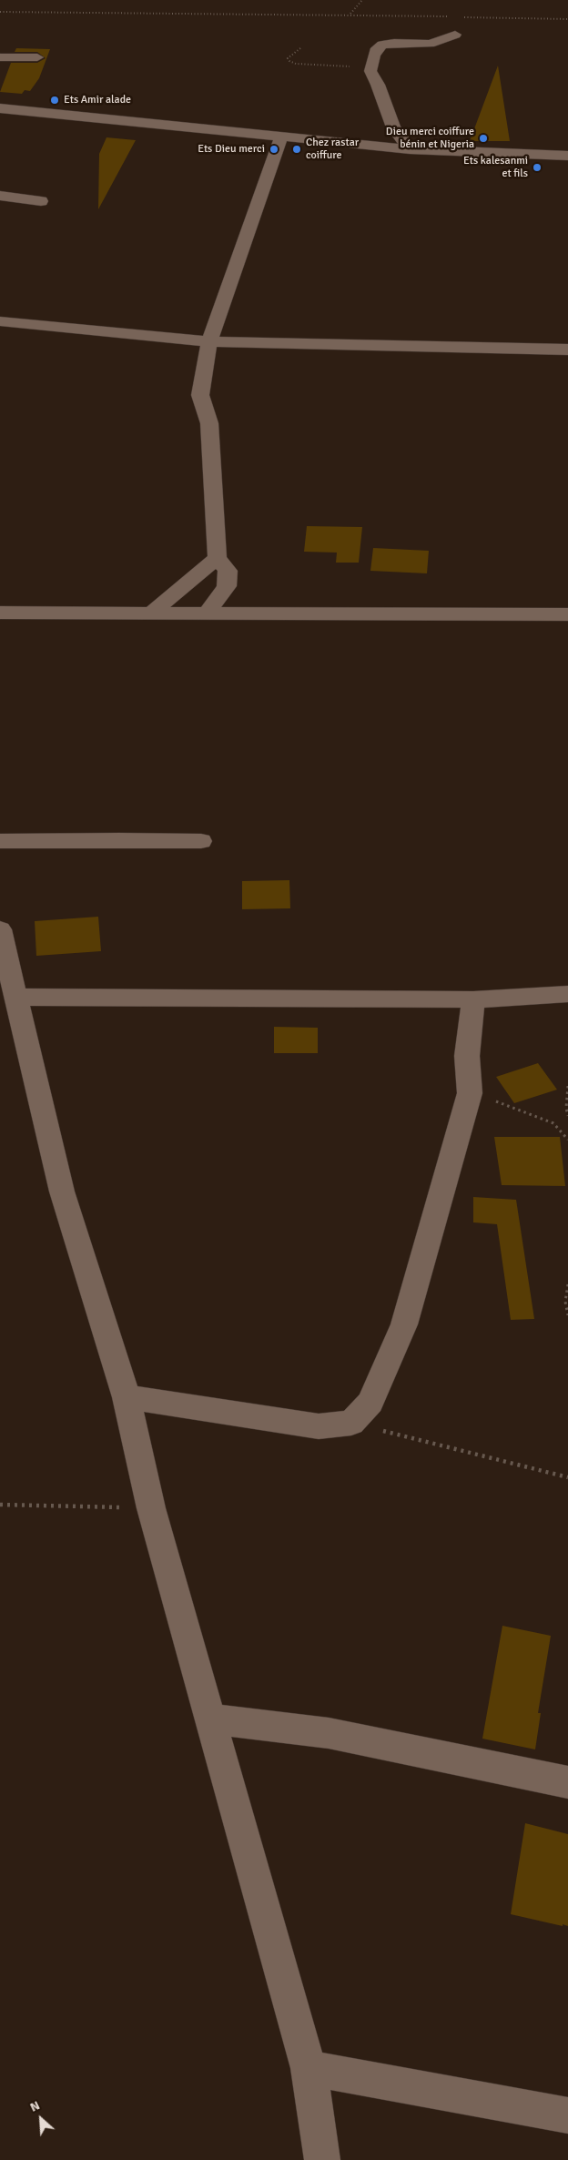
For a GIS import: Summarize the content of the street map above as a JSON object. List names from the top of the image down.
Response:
{
  "places": [
    "Ets Amir alade",
    "Dieu merci coiffure bénin et Nigeria",
    "Ets Dieu merci",
    "Chez rastar coiffure",
    "Ets kalesanmi et fils"
  ],
  "north": "top left"
}
